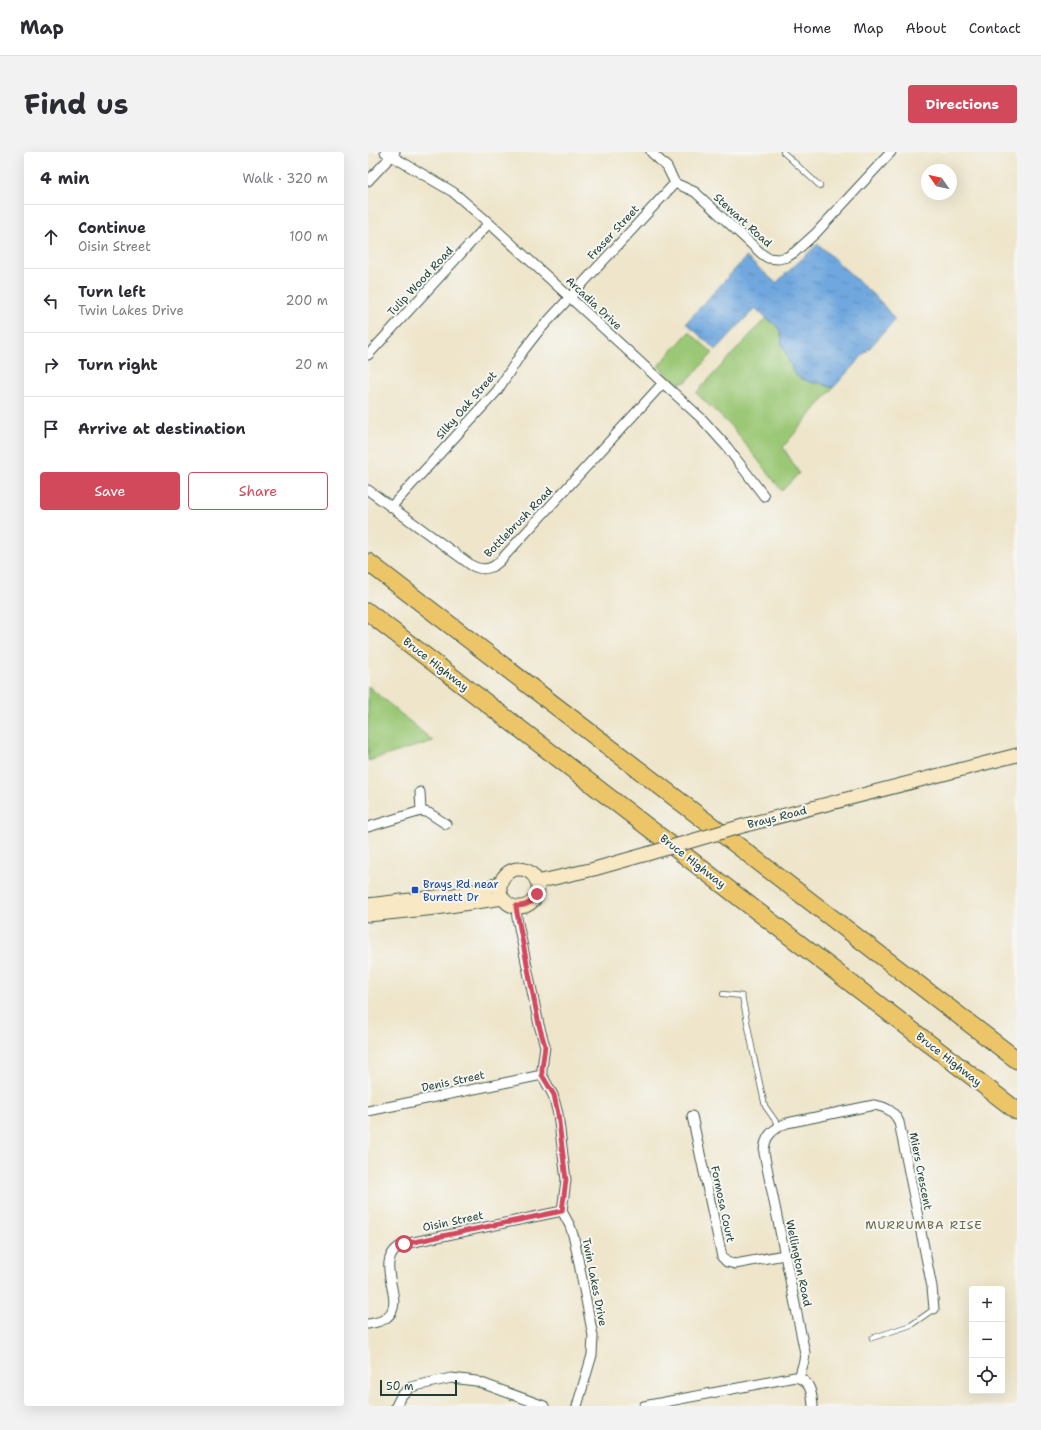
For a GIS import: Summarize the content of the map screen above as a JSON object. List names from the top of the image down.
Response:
{
  "streets": {
    "highway": ["Bruce Highway"],
    "main road": ["Brays Road"],
    "street": [
      "Stewart Road",
      "Fraser Street",
      "Tulip Wood Road",
      "Arcadia Drive",
      "Silky Oak Street",
      "Bottlebrush Road",
      "Denis Street",
      "Miers Crescent",
      "Formosa Court",
      "Oisin Street",
      "Wellington Road",
      "Twin Lakes Drive"
    ]
  },
  "crossings": [
    ["Stewart Road", "Fraser Street"],
    ["Fraser Street", "Arcadia Drive"],
    ["Fraser Street", "Silky Oak Street"],
    ["Tulip Wood Road", "Arcadia Drive"],
    ["Arcadia Drive", "Silky Oak Street"],
    ["Arcadia Drive", "Bottlebrush Road"],
    ["Silky Oak Street", "Bottlebrush Road"],
    ["Miers Crescent", "Wellington Road"],
    ["Formosa Court", "Wellington Road"],
    ["Oisin Street", "Twin Lakes Drive"]
  ],
  "districts": ["MURRUMBA RISE"],
  "places": {
    "transit": ["Brays Rd near Burnett Dr"]
  },
  "scale_bar": "50 m",
  "north": "top left",
  "page": {
    "header": "Map",
    "nav": [
      "Home",
      "Map",
      "About",
      "Contact"
    ],
    "title": "Find us",
    "buttons": [
      "Directions",
      ["Save", "Share"]
    ],
    "heading": ["4 min", "Walk · 320 m"],
    "list": [
      ["Continue", "Oisin Street", "100 m"],
      ["Turn left", "Twin Lakes Drive", "200 m"],
      ["Turn right", "20 m"],
      "Arrive at destination"
    ],
    "map_buttons": ["+", "−"],
    "scale": "50 m"
  }
}
